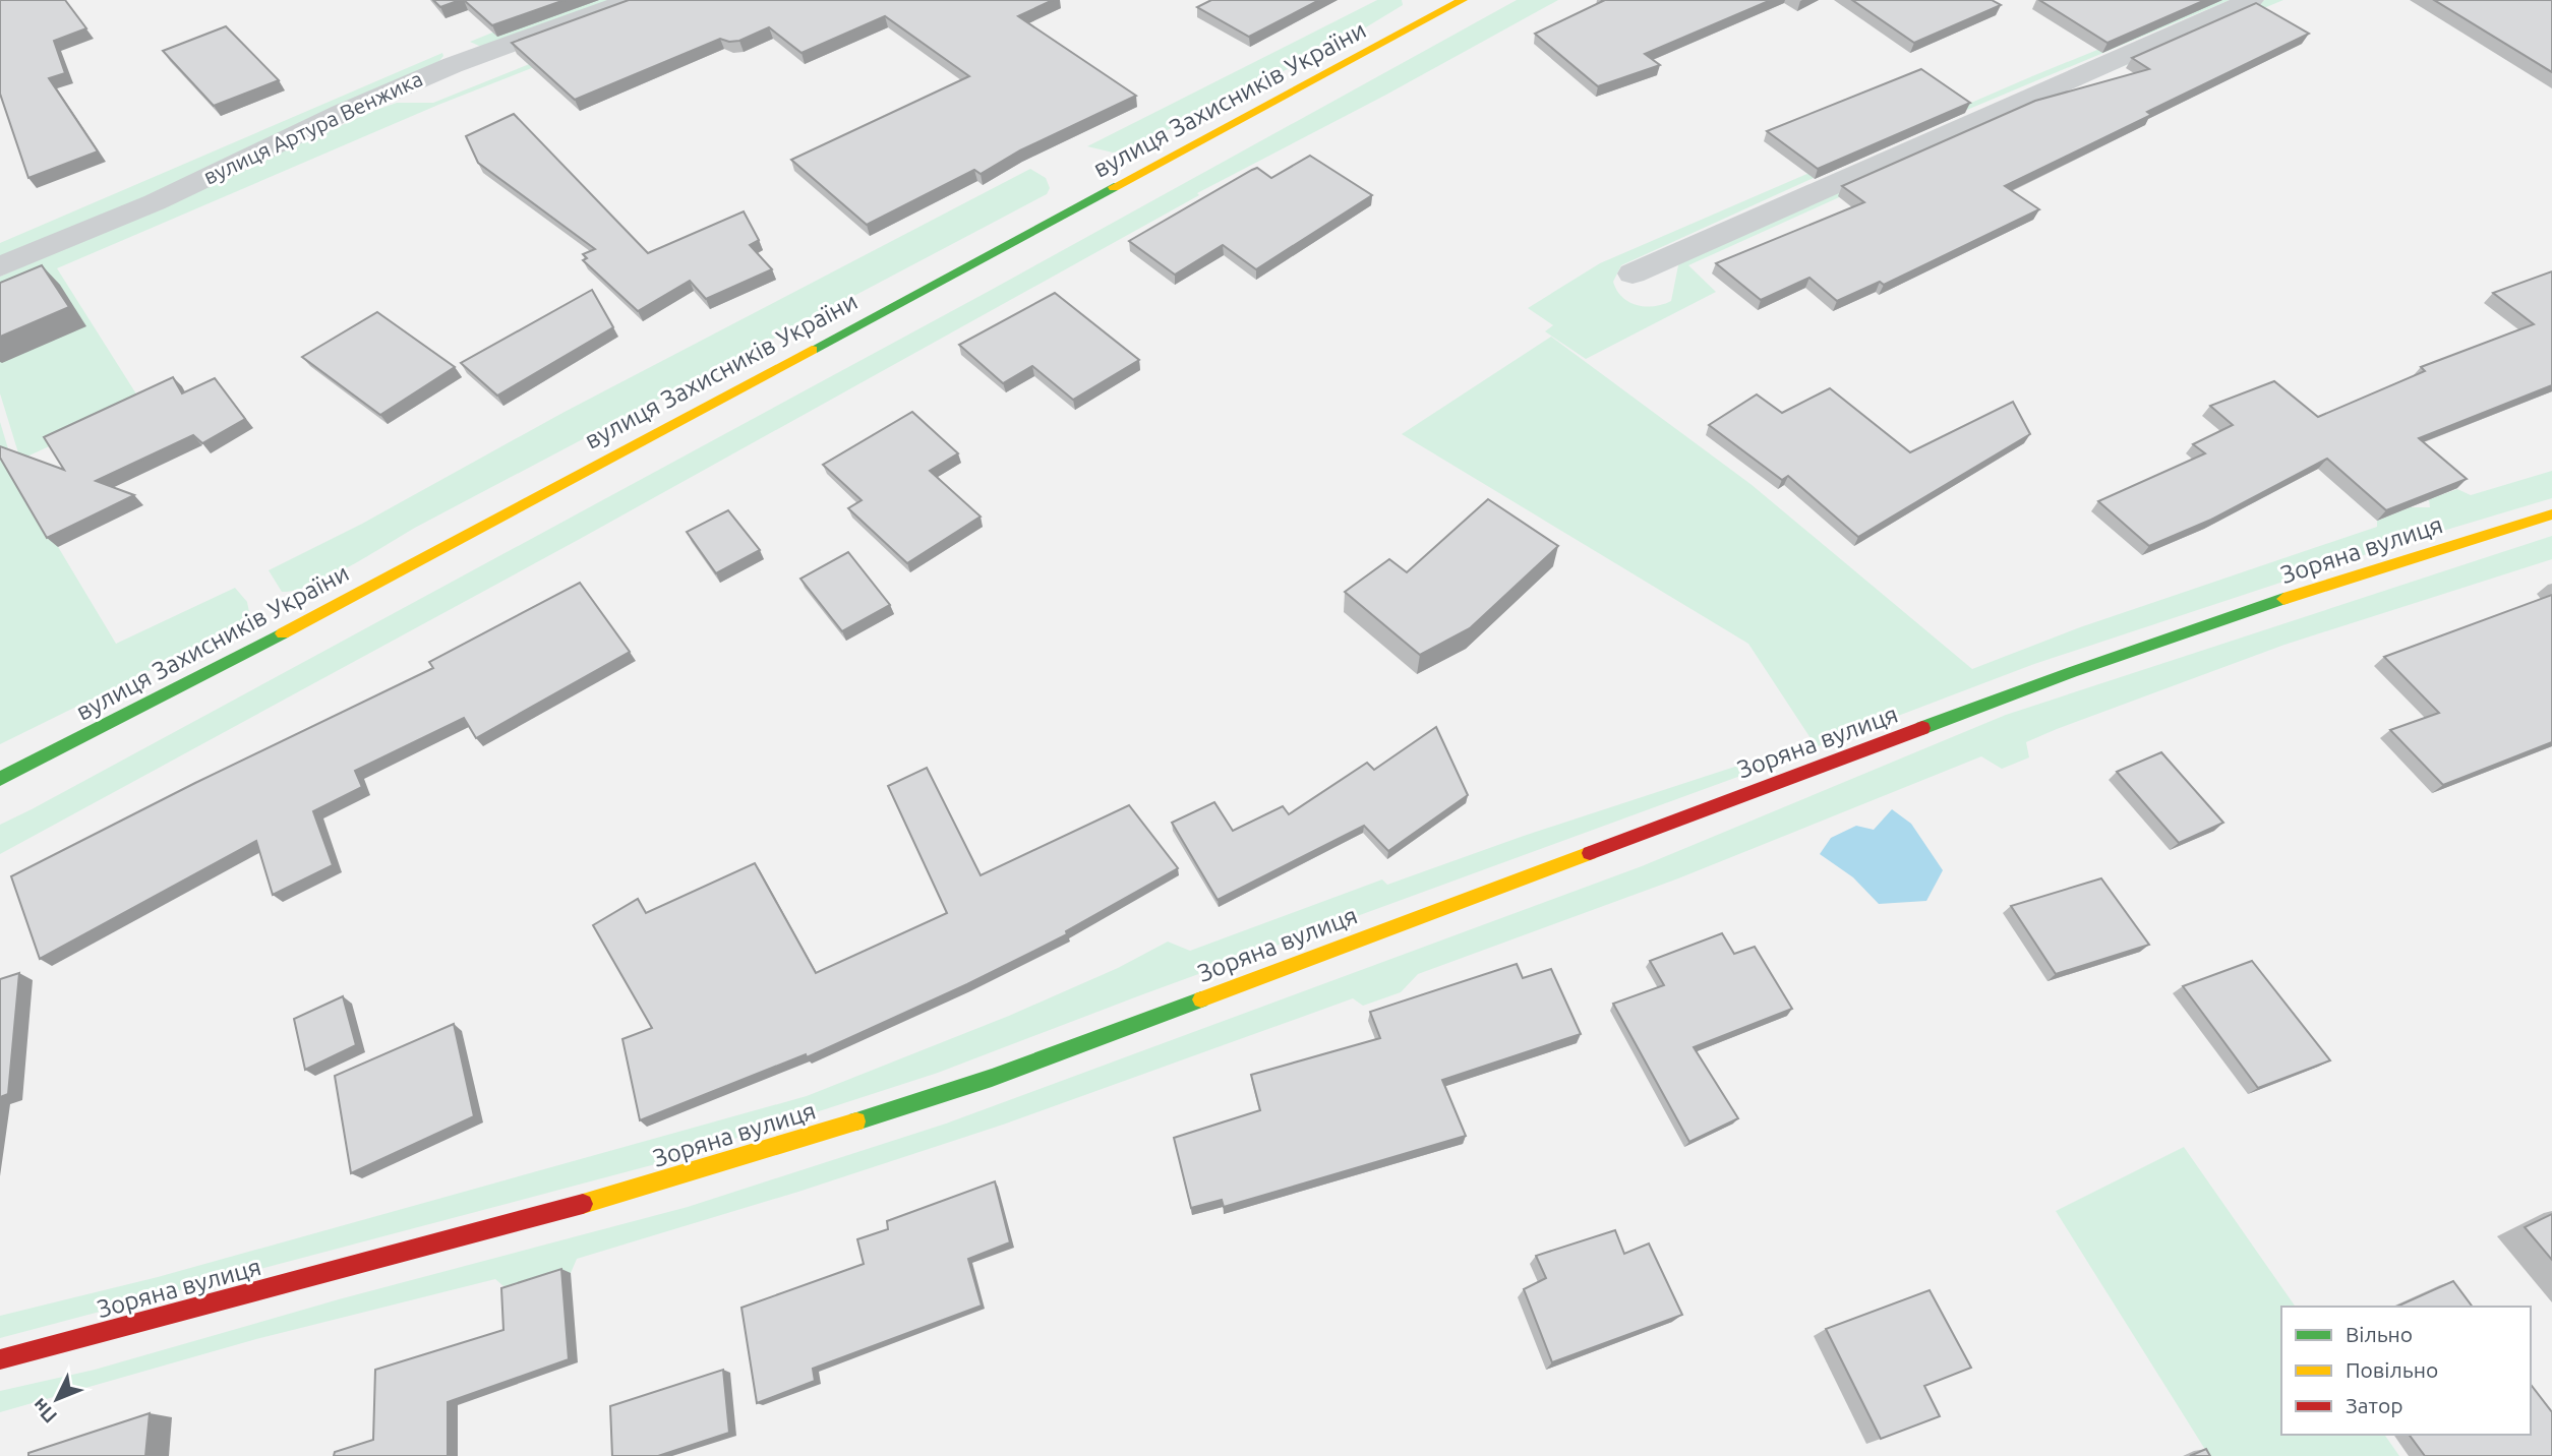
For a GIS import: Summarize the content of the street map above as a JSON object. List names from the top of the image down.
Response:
{
  "streets": {
    "street": ["вулиця Захисників України", "вулиця Артура Венжика", "Зоряна вулиця"]
  },
  "legend": ["Вільно", "Повільно", "Затор"],
  "north": "bottom left"
}
